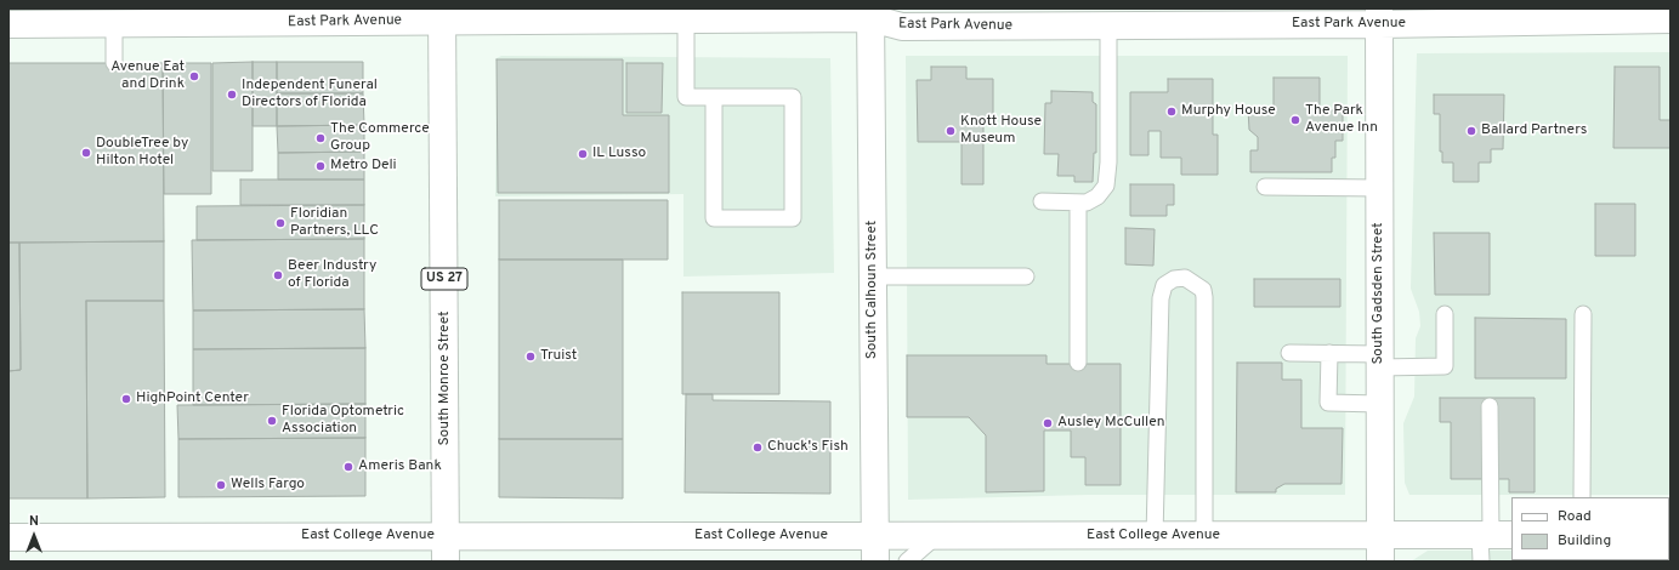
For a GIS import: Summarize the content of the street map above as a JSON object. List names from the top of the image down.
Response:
{
  "streets": {
    "street": [
      "East Park Avenue",
      "US 27",
      "South Calhoun Street",
      "South Gadsden Street",
      "South Monroe Street",
      "East College Avenue"
    ]
  },
  "crossings": [
    ["East Park Avenue", "South Calhoun Street"],
    ["East Park Avenue", "South Gadsden Street"],
    ["East Park Avenue", "South Monroe Street"],
    ["South Calhoun Street", "East College Avenue"],
    ["South Gadsden Street", "East College Avenue"],
    ["South Monroe Street", "East College Avenue"]
  ],
  "places": [
    "Avenue Eat and Drink",
    "Independent Funeral Directors of Florida",
    "Murphy House",
    "The Park Avenue Inn",
    "Knott House Museum",
    "Ballard Partners",
    "The Commerce Group",
    "DoubleTree by Hilton Hotel",
    "IL Lusso",
    "Metro Deli",
    "Floridian Partners, LLC",
    "Beer Industry of Florida",
    "Truist",
    "HighPoint Center",
    "Florida Optometric Association",
    "Ausley McCullen",
    "Chuck's Fish",
    "Ameris Bank",
    "Wells Fargo"
  ],
  "legend": ["Road", "Building"],
  "north": "top"
}
